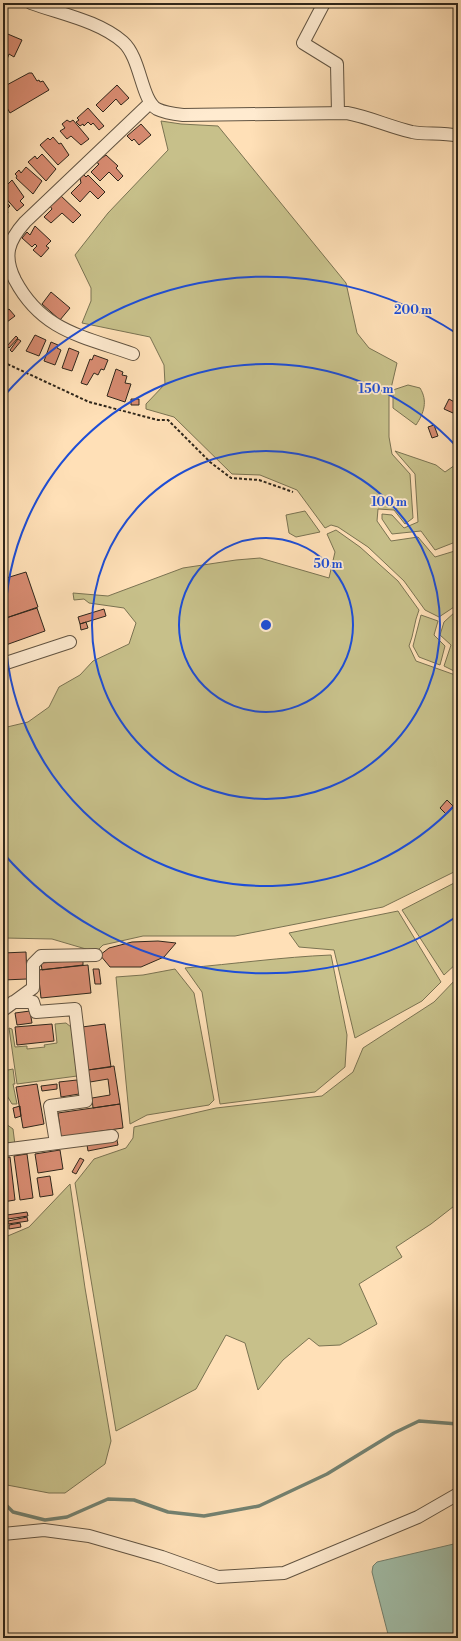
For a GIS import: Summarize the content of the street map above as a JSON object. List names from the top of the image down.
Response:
{
  "rings": [
    "200 m",
    "150 m",
    "100 m",
    "50 m"
  ]
}
